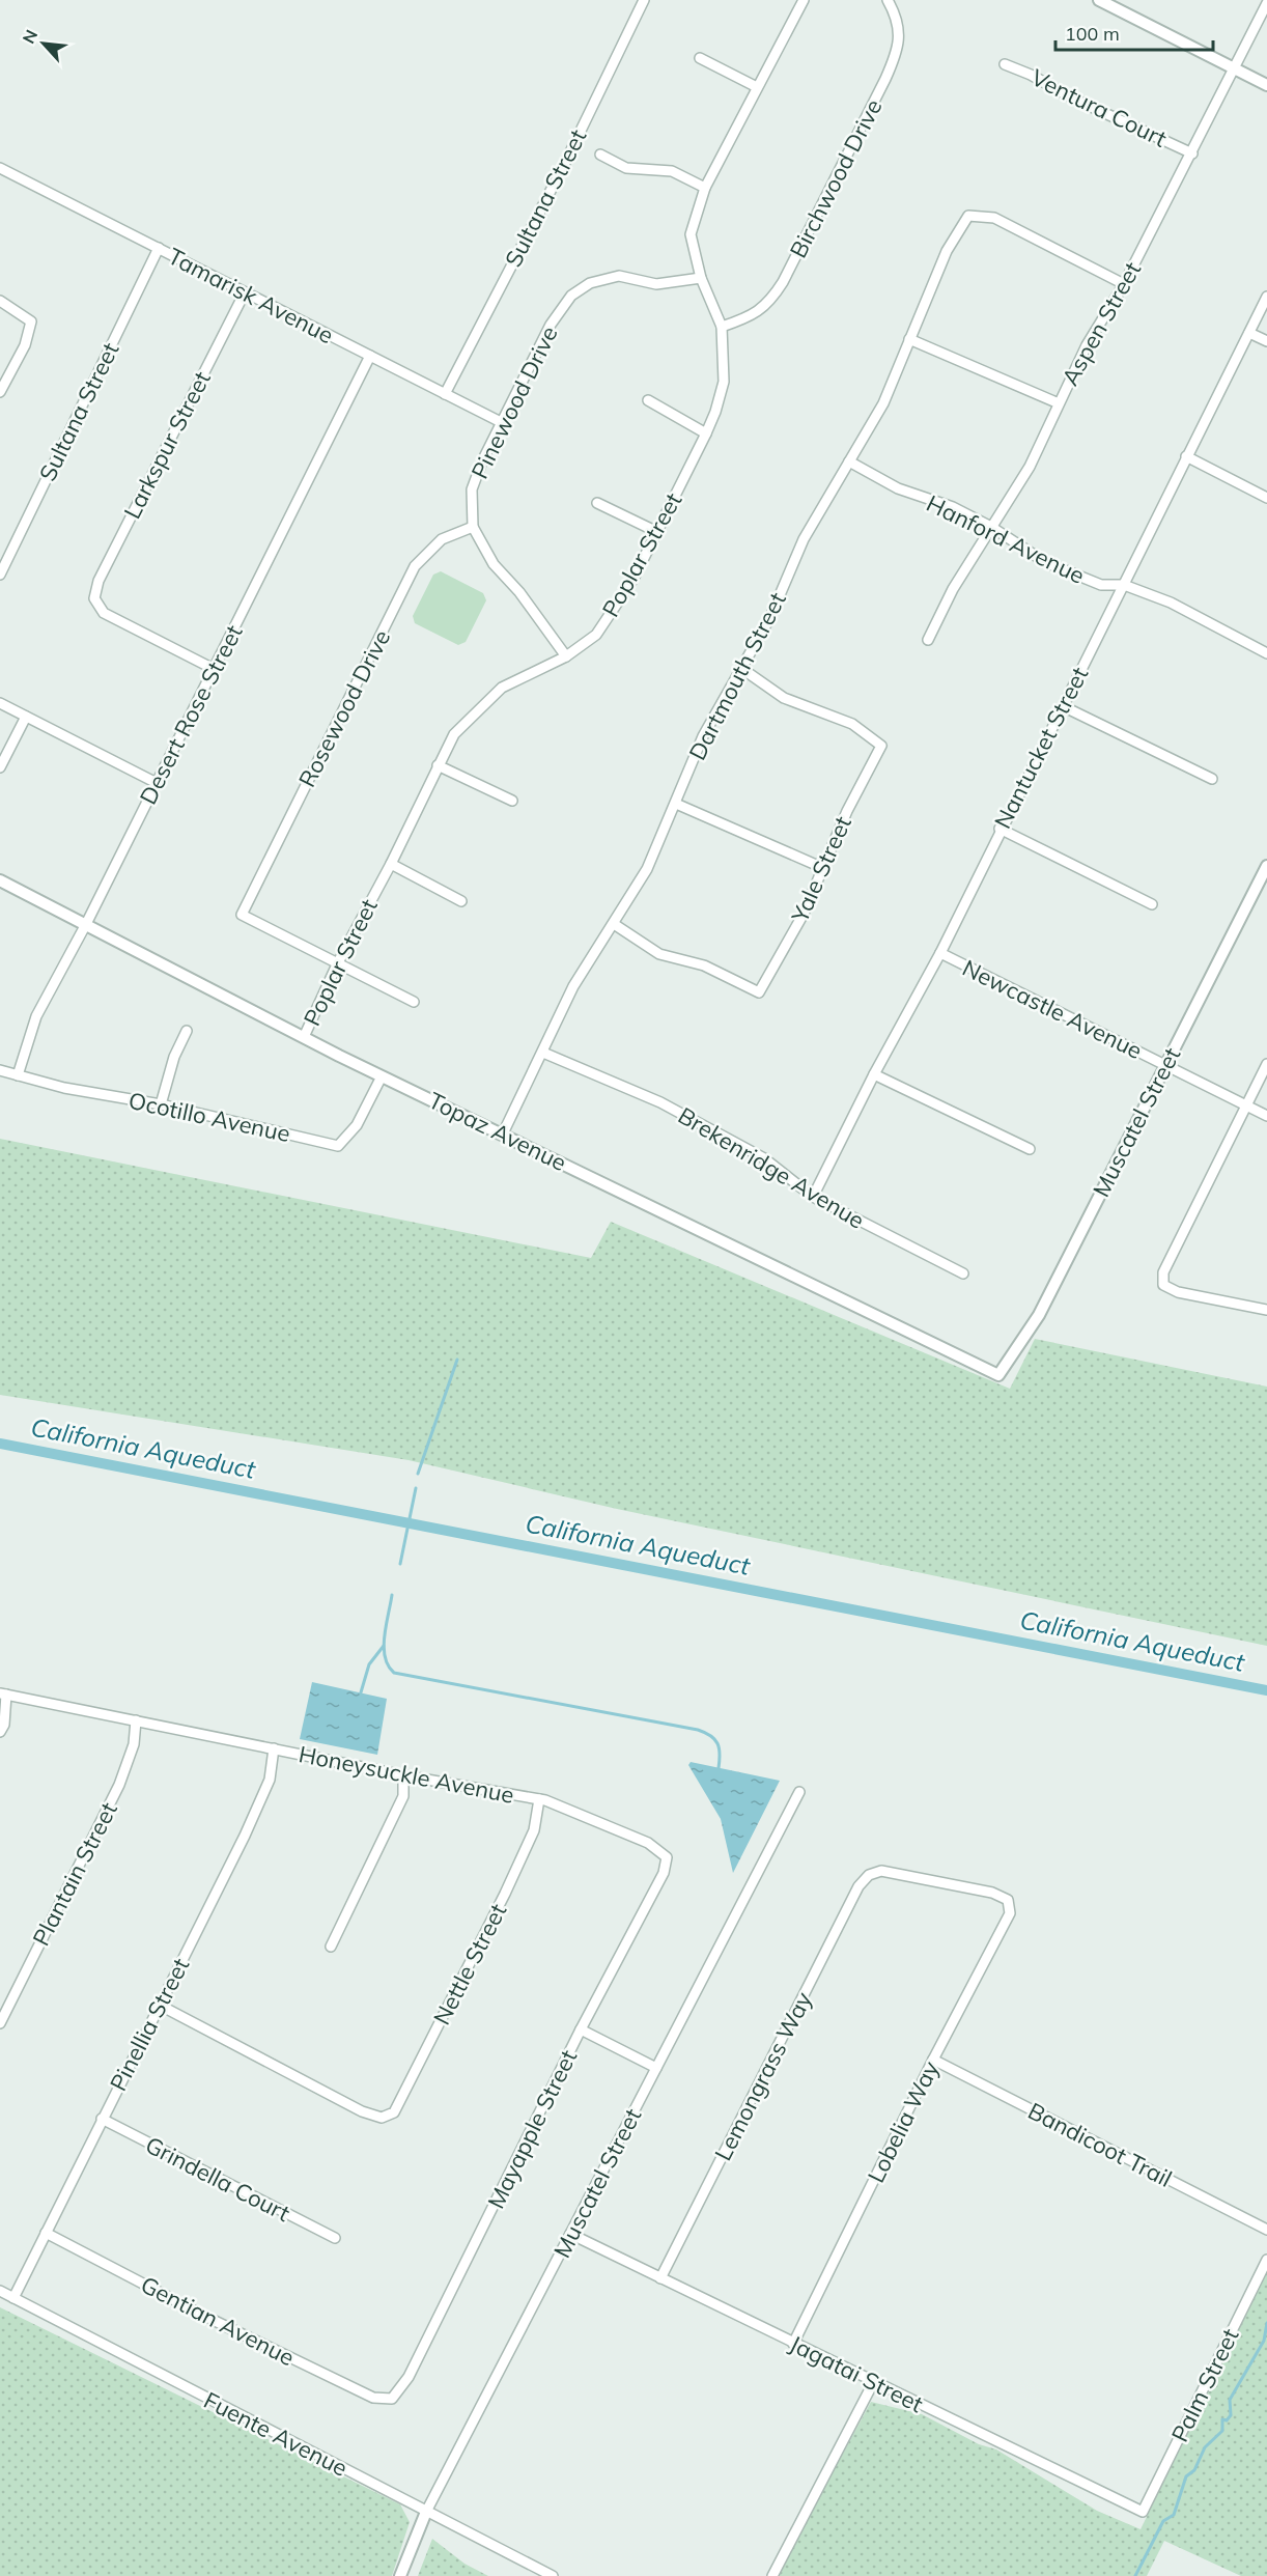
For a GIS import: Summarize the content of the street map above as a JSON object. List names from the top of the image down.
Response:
{
  "streets": {
    "street": [
      "Ventura Court",
      "Birchwood Drive",
      "Sultana Street",
      "Tamarisk Avenue",
      "Aspen Street",
      "Pinewood Drive",
      "Larkspur Street",
      "Hanford Avenue",
      "Poplar Street",
      "Dartmouth Street",
      "Rosewood Drive",
      "Desert Rose Street",
      "Nantucket Street",
      "Yale Street",
      "Newcastle Avenue",
      "Ocotillo Avenue",
      "Muscatel Street",
      "Topaz Avenue",
      "Brekenridge Avenue",
      "Honeysuckle Avenue",
      "Plantain Street",
      "Nettle Street",
      "Pinellia Street",
      "Lemongrass Way",
      "Lobelia Way",
      "Mayapple Street",
      "Bandicoot Trail",
      "Grindella Court",
      "Gentian Avenue",
      "Jagatai Street",
      "Palm Street",
      "Fuente Avenue"
    ]
  },
  "crossings": [
    ["Ventura Court", "Aspen Street"],
    ["Birchwood Drive", "Poplar Street"],
    ["Sultana Street", "Tamarisk Avenue"],
    ["Tamarisk Avenue", "Pinewood Drive"],
    ["Tamarisk Avenue", "Larkspur Street"],
    ["Tamarisk Avenue", "Desert Rose Street"],
    ["Aspen Street", "Hanford Avenue"],
    ["Aspen Street", "Dartmouth Street"],
    ["Pinewood Drive", "Poplar Street"],
    ["Pinewood Drive", "Rosewood Drive"],
    ["Larkspur Street", "Desert Rose Street"],
    ["Hanford Avenue", "Dartmouth Street"],
    ["Hanford Avenue", "Nantucket Street"],
    ["Poplar Street", "Rosewood Drive"],
    ["Poplar Street", "Topaz Avenue"],
    ["Dartmouth Street", "Yale Street"],
    ["Dartmouth Street", "Topaz Avenue"],
    ["Dartmouth Street", "Brekenridge Avenue"],
    ["Desert Rose Street", "Ocotillo Avenue"],
    ["Desert Rose Street", "Topaz Avenue"],
    ["Nantucket Street", "Newcastle Avenue"],
    ["Nantucket Street", "Brekenridge Avenue"],
    ["Newcastle Avenue", "Muscatel Street"],
    ["Ocotillo Avenue", "Topaz Avenue"],
    ["Muscatel Street", "Topaz Avenue"],
    ["Muscatel Street", "Jagatai Street"],
    ["Muscatel Street", "Fuente Avenue"],
    ["Honeysuckle Avenue", "Plantain Street"],
    ["Honeysuckle Avenue", "Nettle Street"],
    ["Honeysuckle Avenue", "Pinellia Street"],
    ["Honeysuckle Avenue", "Mayapple Street"],
    ["Nettle Street", "Pinellia Street"],
    ["Pinellia Street", "Grindella Court"],
    ["Pinellia Street", "Gentian Avenue"],
    ["Pinellia Street", "Fuente Avenue"],
    ["Lemongrass Way", "Lobelia Way"],
    ["Lemongrass Way", "Jagatai Street"],
    ["Lobelia Way", "Bandicoot Trail"],
    ["Lobelia Way", "Jagatai Street"],
    ["Mayapple Street", "Gentian Avenue"],
    ["Jagatai Street", "Palm Street"]
  ],
  "water": ["California Aqueduct"],
  "scale_bar": "100 m",
  "north": "top left"
}
